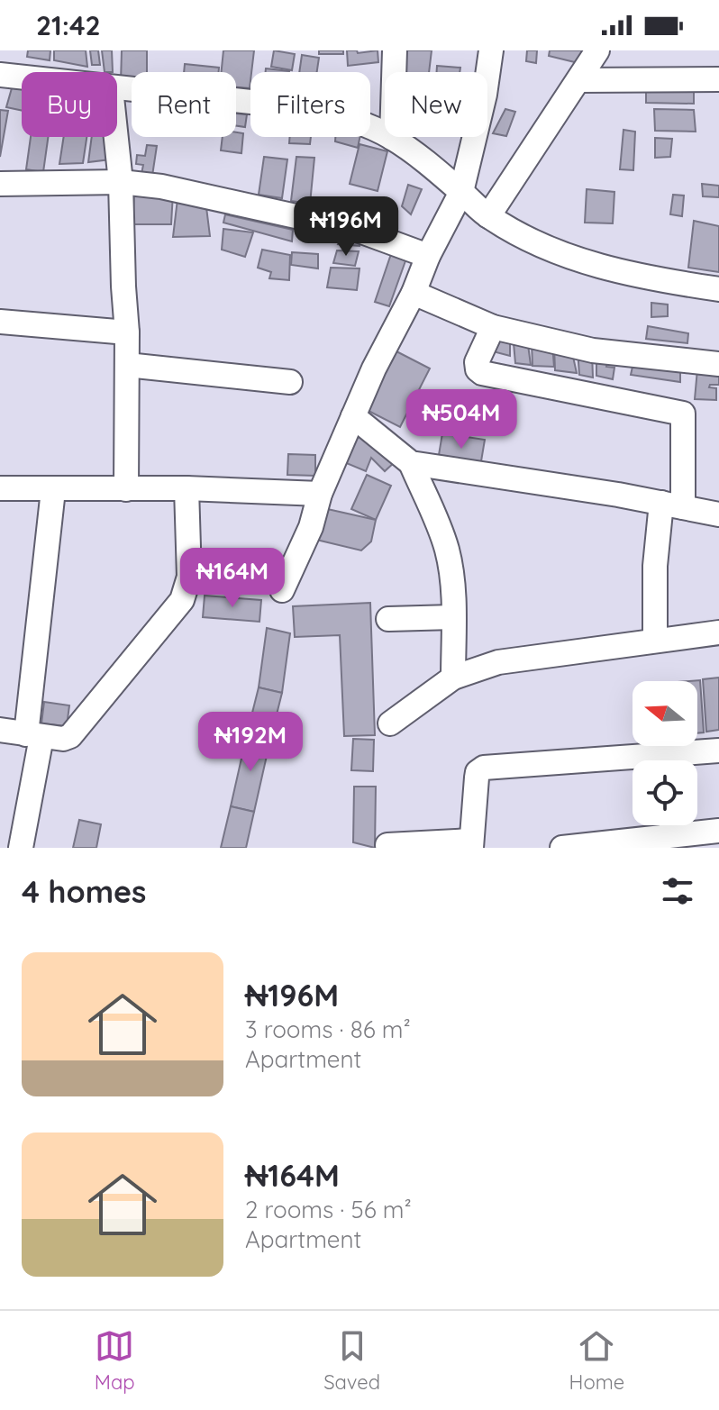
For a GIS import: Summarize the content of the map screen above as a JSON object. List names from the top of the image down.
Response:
{
  "north": "left",
  "page": {
    "status": "21:42",
    "chip": [
      "Buy",
      "Rent",
      "Filters",
      "New"
    ],
    "price": [
      "₦196M",
      "₦504M",
      "₦164M",
      "₦192M"
    ],
    "heading": "4 homes",
    "list": [
      {
        "name": "₦196M",
        "note": "3 rooms · 86 m² · Apartment"
      },
      {
        "name": "₦164M",
        "note": "2 rooms · 56 m² · Apartment"
      }
    ],
    "tabs": ["Map", "Saved", "Home"]
  }
}
